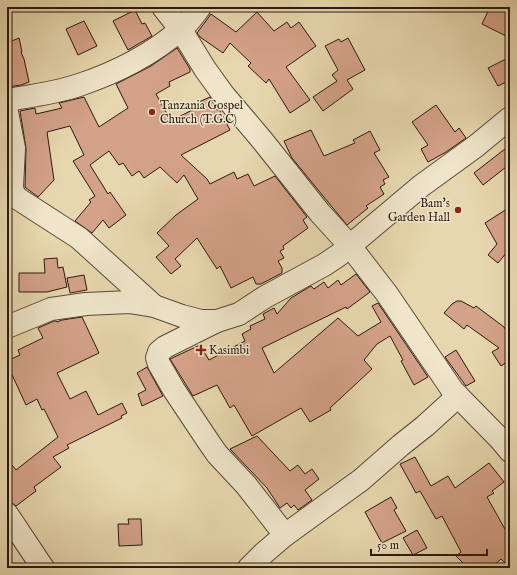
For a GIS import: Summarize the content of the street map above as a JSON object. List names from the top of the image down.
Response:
{
  "places": {
    "other": ["Tanzania Gospel Church (T.G.C)", "Bam's Garden Hall"],
    "health": ["Kasimbi"]
  },
  "scale_bar": "50 m"
}
